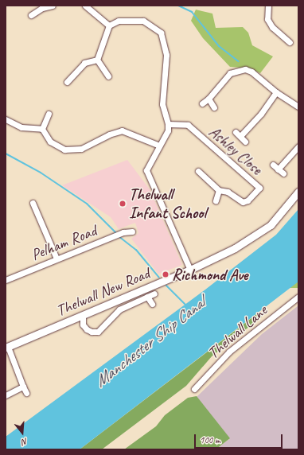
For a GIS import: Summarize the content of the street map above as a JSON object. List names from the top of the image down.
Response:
{
  "streets": {
    "main road": ["Thelwall New Road"],
    "street": ["Ashley Close", "Pelham Road", "Thelwall Lane"]
  },
  "water": ["Manchester Ship Canal"],
  "places": ["Thelwall Infant School", "Richmond Ave"],
  "scale_bar": "100 m",
  "north": "bottom"
}
